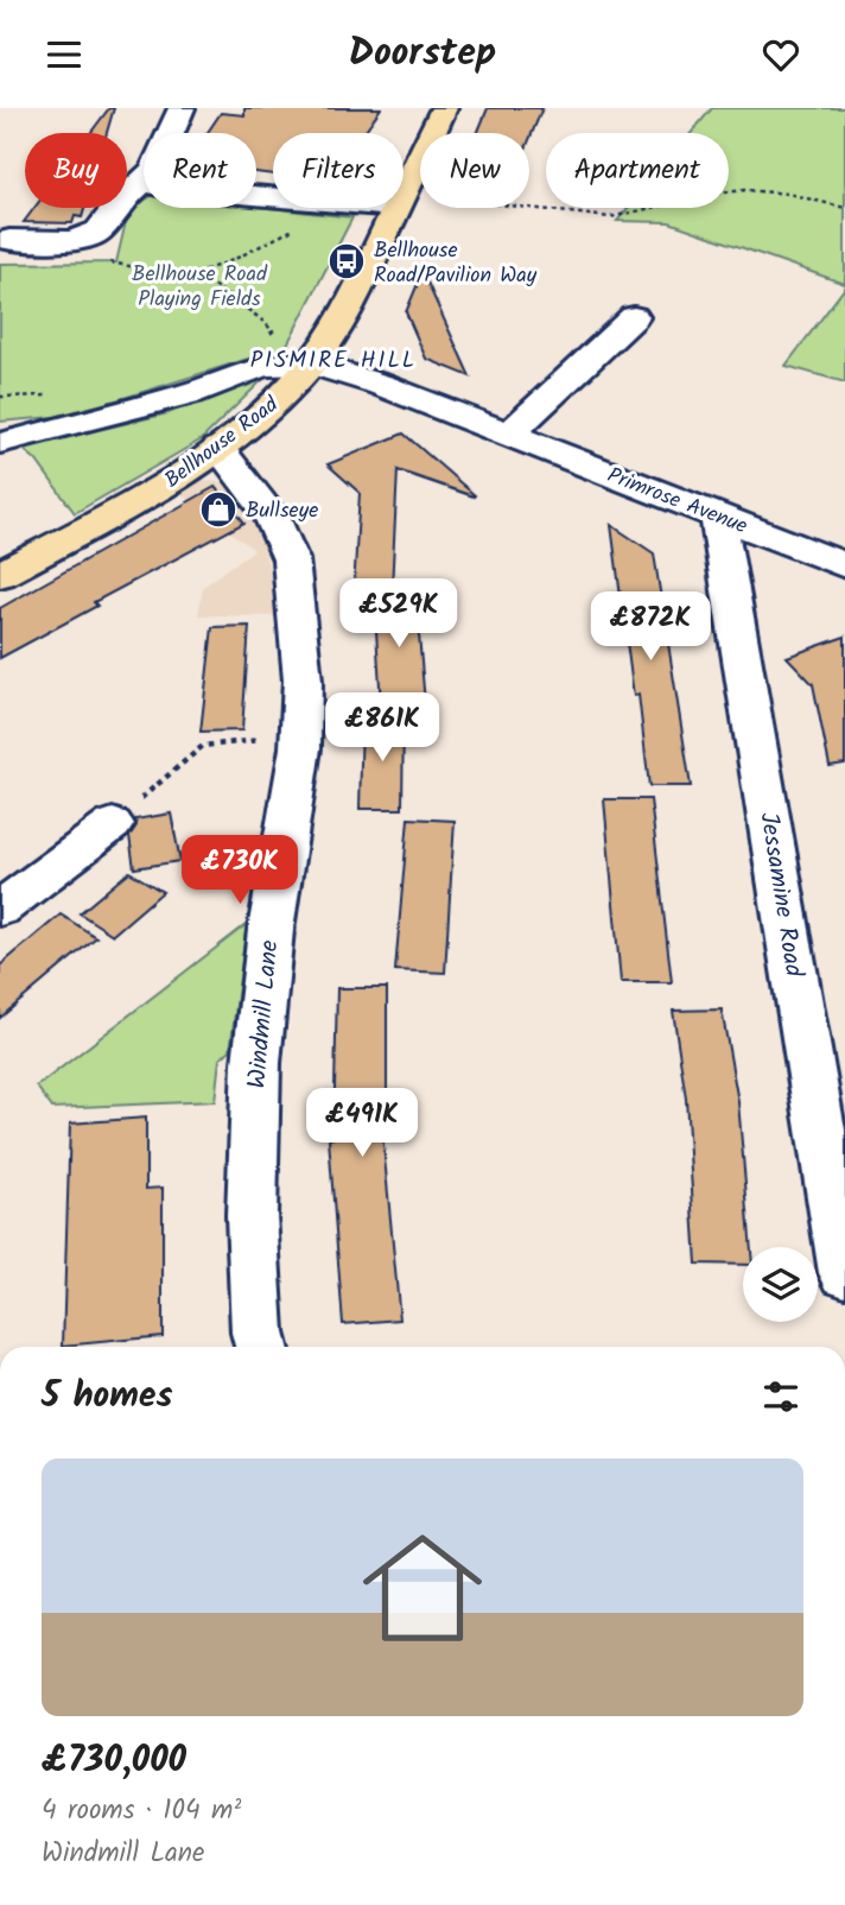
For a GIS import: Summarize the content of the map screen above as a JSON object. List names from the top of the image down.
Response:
{
  "streets": {
    "main road": ["Bellhouse Road"],
    "street": ["Primrose Avenue", "Jessamine Road", "Windmill Lane"]
  },
  "crossings": [
    ["Bellhouse Road", "Primrose Avenue"],
    ["Bellhouse Road", "Windmill Lane"],
    ["Primrose Avenue", "Jessamine Road"]
  ],
  "districts": ["PISMIRE HILL"],
  "parks": ["Bellhouse Road Playing Fields"],
  "places": {
    "bus stop": ["Bellhouse Road/Pavilion Way"],
    "shop": ["Bullseye"]
  },
  "page": {
    "header": "Doorstep",
    "chip": [
      "Buy",
      "Rent",
      "Filters",
      "New",
      "Apartment"
    ],
    "price": [
      "£529K",
      "£872K",
      "£861K",
      "£730K",
      "£491K"
    ],
    "heading": "5 homes",
    "list": [
      {
        "name": "£730,000",
        "note": "4 rooms · 104 m² · Windmill Lane"
      }
    ]
  }
}
